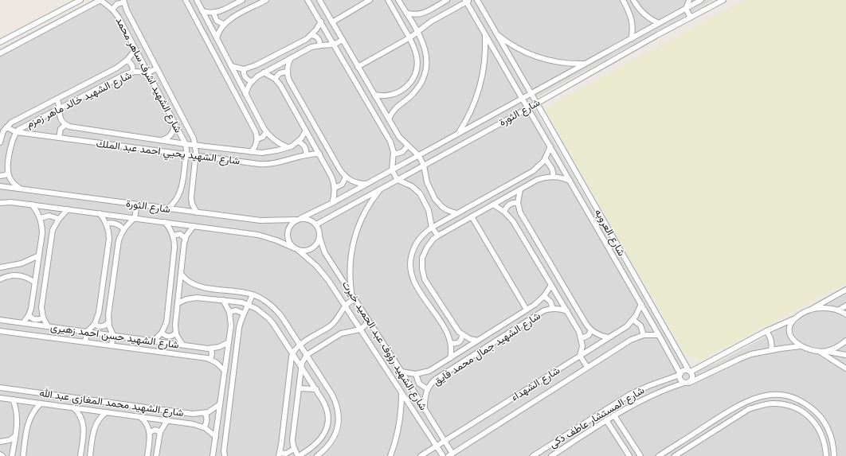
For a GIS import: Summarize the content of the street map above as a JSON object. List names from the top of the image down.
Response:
{
  "streets": {
    "street": [
      "شارع الشهيد اشرف ساهر محمد",
      "شارع الشهيد خالد ماهر زمزم",
      "شارع الثورة",
      "شارع الشهيد يحيي احمد عبد الملك",
      "شارع العروبه",
      "شارع الشهيد حسن احمد زهيرى",
      "شارع الشهيد رؤوف عبد الحميد خيرت",
      "شارع الشهيد جمال محمد فايق",
      "شارع الشهداء",
      "شارع الشهيد محمد المغازى عبد الله",
      "شارع المستشار عاطف ذكى"
    ]
  },
  "crossings": [
    ["شارع الشهيد اشرف ساهر محمد", "شارع الشهيد خالد ماهر زمزم"],
    ["شارع الشهيد اشرف ساهر محمد", "شارع الثورة"],
    ["شارع الشهيد اشرف ساهر محمد", "شارع الشهيد يحيي احمد عبد الملك"],
    ["شارع الشهيد خالد ماهر زمزم", "شارع الشهيد يحيي احمد عبد الملك"],
    ["شارع الثورة", "شارع العروبه"],
    ["شارع الثورة", "شارع الشهيد رؤوف عبد الحميد خيرت"],
    ["شارع العروبه", "شارع الشهداء"],
    ["شارع العروبه", "شارع المستشار عاطف ذكى"],
    ["شارع الشهيد رؤوف عبد الحميد خيرت", "شارع الشهيد جمال محمد فايق"],
    ["شارع الشهيد رؤوف عبد الحميد خيرت", "شارع الشهداء"]
  ]
}
